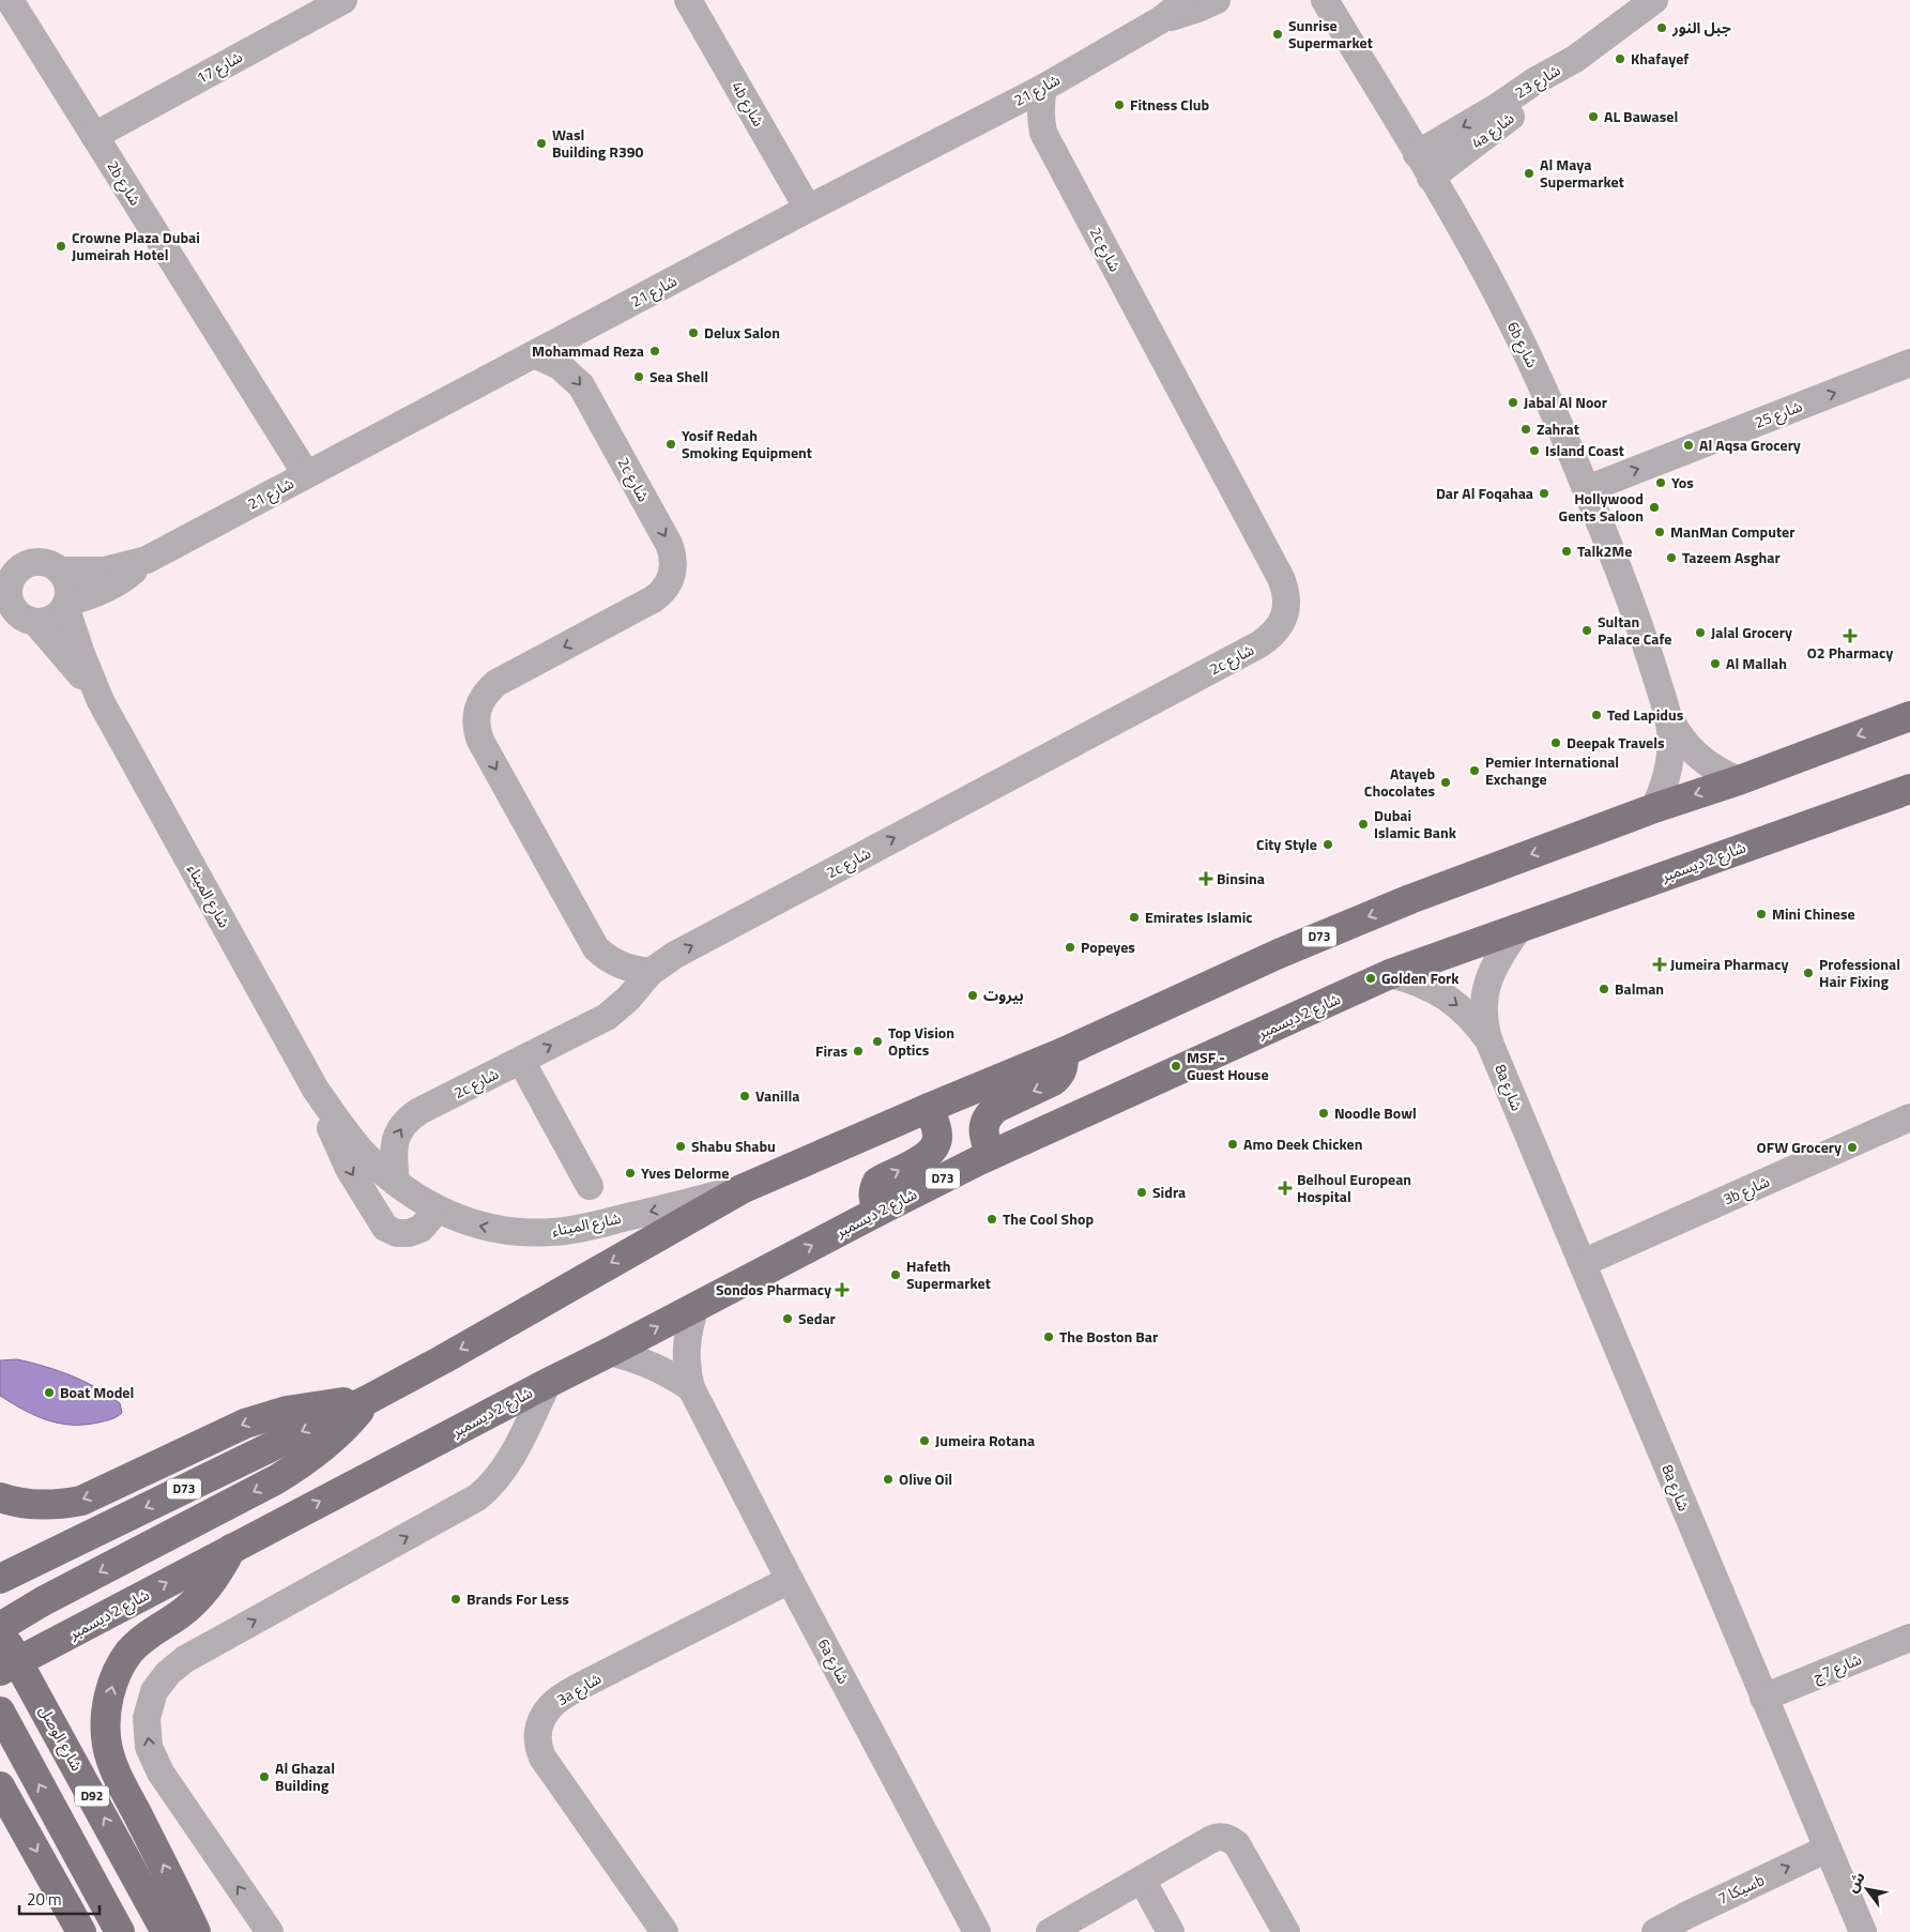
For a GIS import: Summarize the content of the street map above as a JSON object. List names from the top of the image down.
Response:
{
  "streets": {
    "main road": [
      "شارع 2 ديسمبر",
      "D73",
      "شارع الوصل",
      "D92"
    ],
    "street": [
      "شارع 17",
      "شارع 23",
      "شارع 21",
      "4b شارع",
      "2b شارع",
      "2c شارع",
      "6b شارع",
      "شارع 25",
      "شارع الميناء",
      "8a شارع",
      "3b شارع",
      "6a شارع",
      "شارع 7ج",
      "3a شارع",
      "سيكا 7b"
    ]
  },
  "crossings": [
    ["شارع 17", "2b شارع"],
    ["شارع 23", "6b شارع"],
    ["شارع 21", "4b شارع"],
    ["شارع 21", "2b شارع"],
    ["شارع 21", "2c شارع"],
    ["شارع 21", "شارع الميناء"],
    ["2c شارع", "شارع الميناء"],
    ["6b شارع", "شارع 25"],
    ["6b شارع", "D73"],
    ["شارع 2 ديسمبر", "8a شارع"],
    ["شارع 2 ديسمبر", "6a شارع"],
    ["شارع 2 ديسمبر", "شارع الوصل"],
    ["شارع الميناء", "D73"],
    ["8a شارع", "3b شارع"],
    ["8a شارع", "شارع 7ج"],
    ["8a شارع", "سيكا 7b"],
    ["6a شارع", "3a شارع"]
  ],
  "one_way": ["شارع 25", "سيكا 7b"],
  "places": {
    "other": [
      "جبل النور",
      "Sunrise Supermarket",
      "Khafayef",
      "Fitness Club",
      "AL Bawasel",
      "Wasl Building R390",
      "Al Maya Supermarket",
      "Crowne Plaza Dubai Jumeirah Hotel",
      "Delux Salon",
      "Mohammad Reza",
      "Sea Shell",
      "Jabal Al Noor",
      "Zahrat",
      "Yosif Redah Smoking Equipment",
      "Al Aqsa Grocery",
      "Island Coast",
      "Yos",
      "Dar Al Foqahaa",
      "Hollywood Gents Saloon",
      "ManMan Computer",
      "Talk2Me",
      "Tazeem Asghar",
      "Sultan Palace Cafe",
      "Jalal Grocery",
      "Al Mallah",
      "Ted Lapidus",
      "Deepak Travels",
      "Pemier International Exchange",
      "Atayeb Chocolates",
      "Dubai Islamic Bank",
      "City Style",
      "Mini Chinese",
      "Emirates Islamic",
      "Popeyes",
      "Professional Hair Fixing",
      "Golden Fork",
      "Balman",
      "بيروت",
      "Top Vision Optics",
      "Firas",
      "MSF - Guest House",
      "Vanilla",
      "Noodle Bowl",
      "Amo Deek Chicken",
      "Shabu Shabu",
      "OFW Grocery",
      "Yves Delorme",
      "Sidra",
      "The Cool Shop",
      "Hafeth Supermarket",
      "Sedar",
      "The Boston Bar",
      "Boat Model",
      "Jumeira Rotana",
      "Olive Oil",
      "Brands For Less",
      "Al Ghazal Building"
    ],
    "health": [
      "O2 Pharmacy",
      "Binsina",
      "Jumeira Pharmacy",
      "Belhoul European Hospital",
      "Sondos Pharmacy"
    ]
  },
  "scale_bar": "20 m",
  "north": "top left"
}
